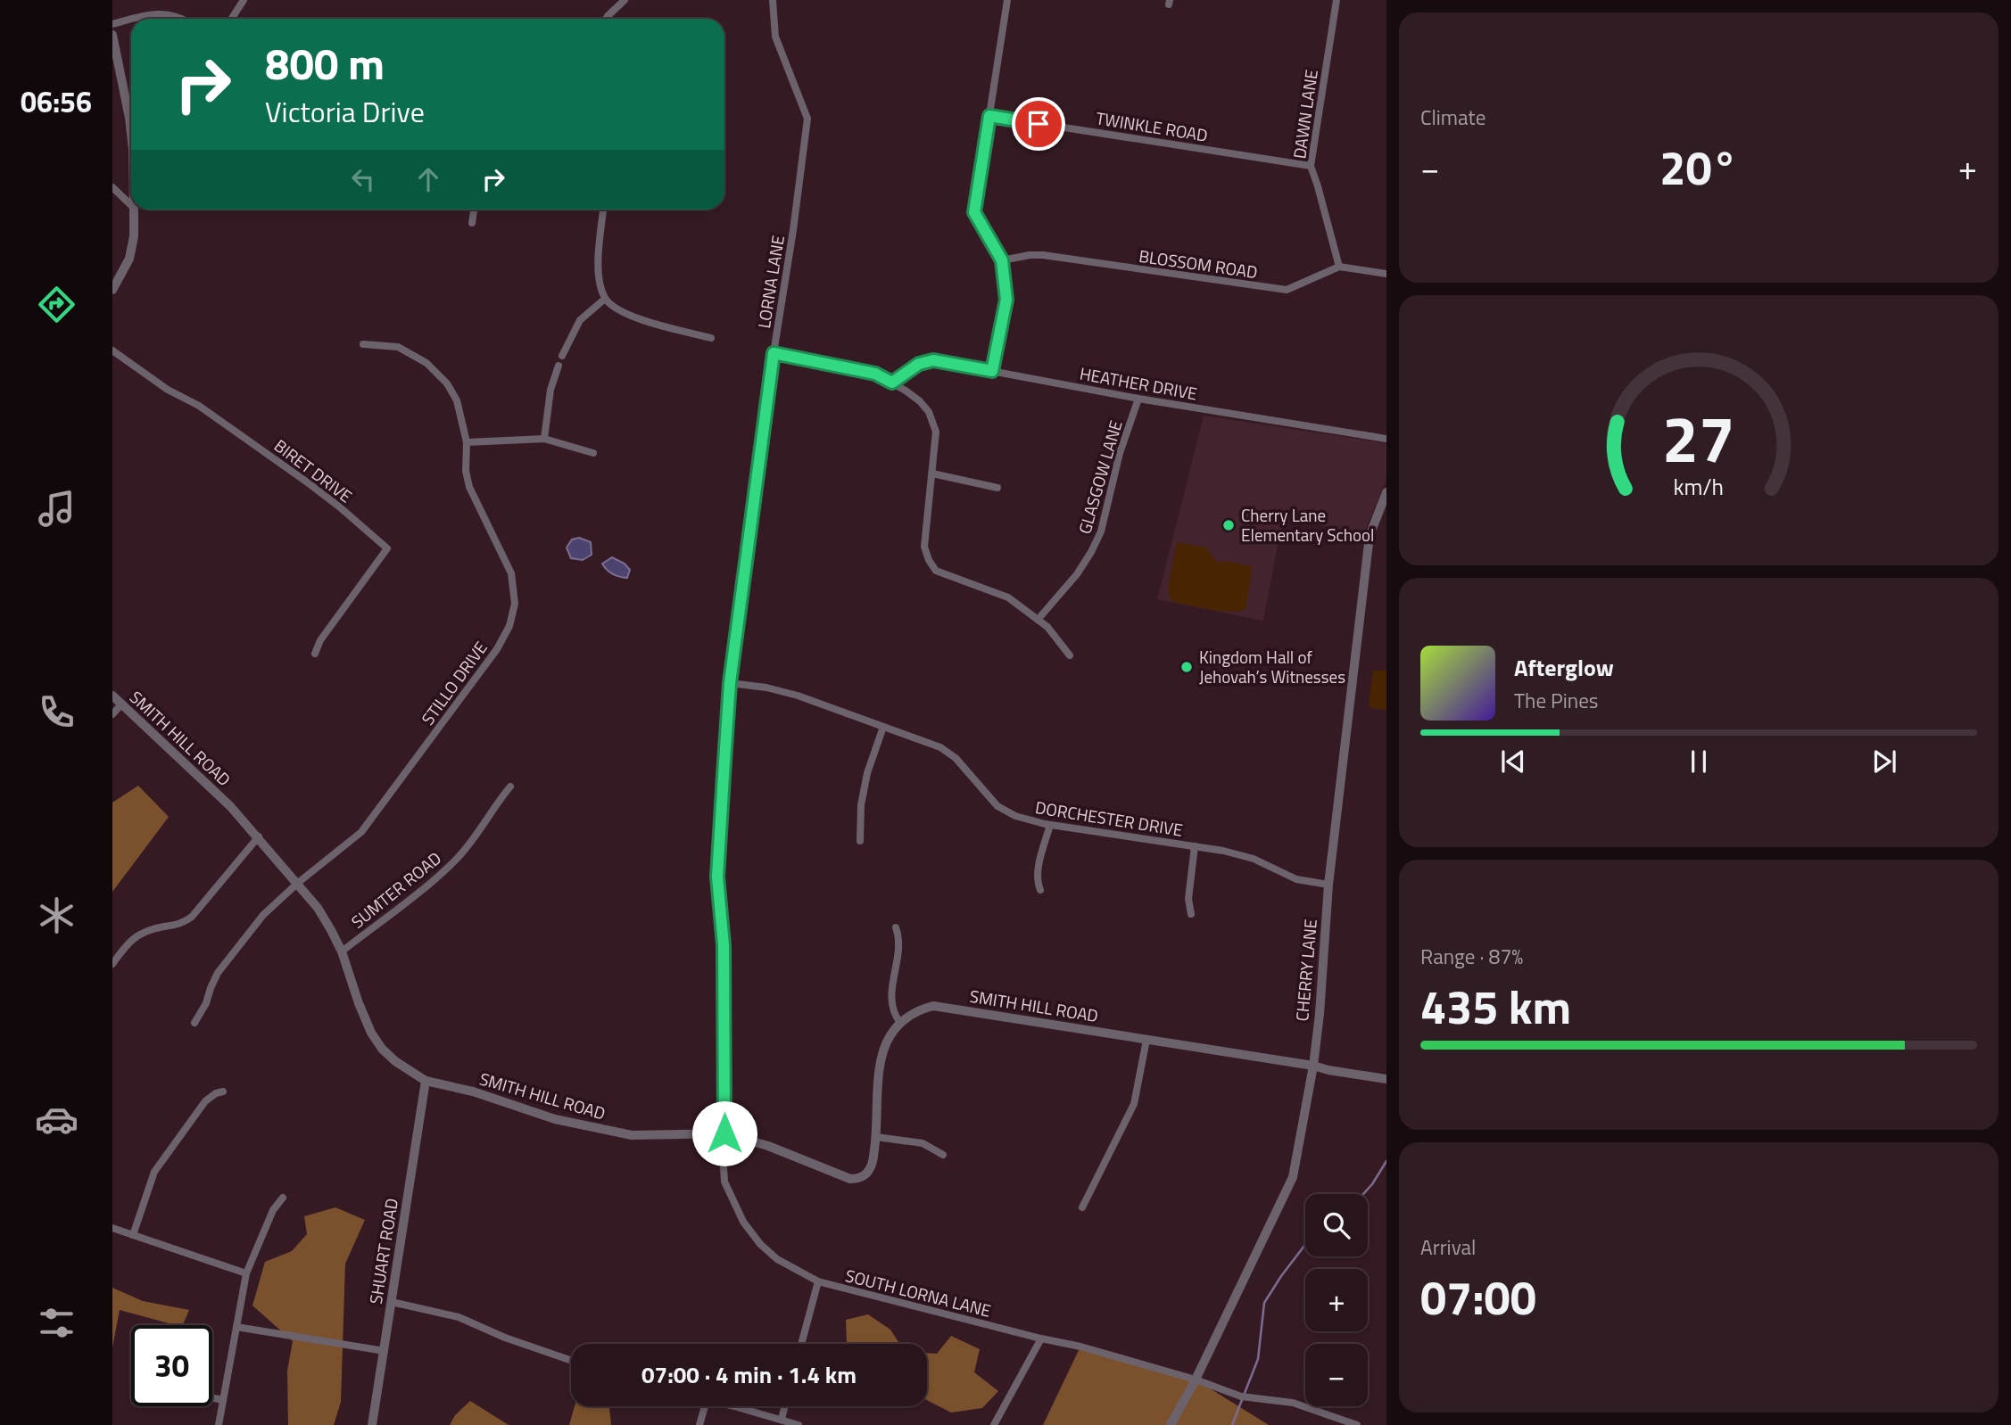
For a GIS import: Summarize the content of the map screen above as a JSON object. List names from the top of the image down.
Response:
{
  "streets": {
    "street": [
      "DAWN LANE",
      "TWINKLE ROAD",
      "BLOSSOM ROAD",
      "LORNA LANE",
      "HEATHER DRIVE",
      "BIRET DRIVE",
      "GLASGOW LANE",
      "STILLO DRIVE",
      "SMITH HILL ROAD",
      "DORCHESTER DRIVE",
      "SUMTER ROAD",
      "CHERRY LANE",
      "SHUART ROAD",
      "SOUTH LORNA LANE"
    ]
  },
  "crossings": [
    ["DAWN LANE", "TWINKLE ROAD"],
    ["DAWN LANE", "BLOSSOM ROAD"],
    ["LORNA LANE", "SMITH HILL ROAD"],
    ["LORNA LANE", "DORCHESTER DRIVE"],
    ["LORNA LANE", "SOUTH LORNA LANE"],
    ["HEATHER DRIVE", "GLASGOW LANE"],
    ["STILLO DRIVE", "SMITH HILL ROAD"],
    ["SMITH HILL ROAD", "SUMTER ROAD"],
    ["SMITH HILL ROAD", "CHERRY LANE"],
    ["SMITH HILL ROAD", "SHUART ROAD"],
    ["SMITH HILL ROAD", "SOUTH LORNA LANE"],
    ["DORCHESTER DRIVE", "CHERRY LANE"],
    ["CHERRY LANE", "SOUTH LORNA LANE"]
  ],
  "places": ["Cherry Lane Elementary School", "Kingdom Hall of Jehovah’s Witnesses"],
  "page": {
    "tabs": "06:56",
    "tile": [
      "Climate",
      ["Range · 87%", "435 km"],
      ["Arrival", "07:00"]
    ],
    "turn": ["800 m", "Victoria Drive"],
    "heat": ["−", "20°", "+"],
    "song": ["Afterglow", "The Pines"],
    "map_buttons": ["+", "−"],
    "limit": "30",
    "trip": "07:00 · 4 min · 1.4 km",
    "gauge": ["27", "km/h"]
  }
}
